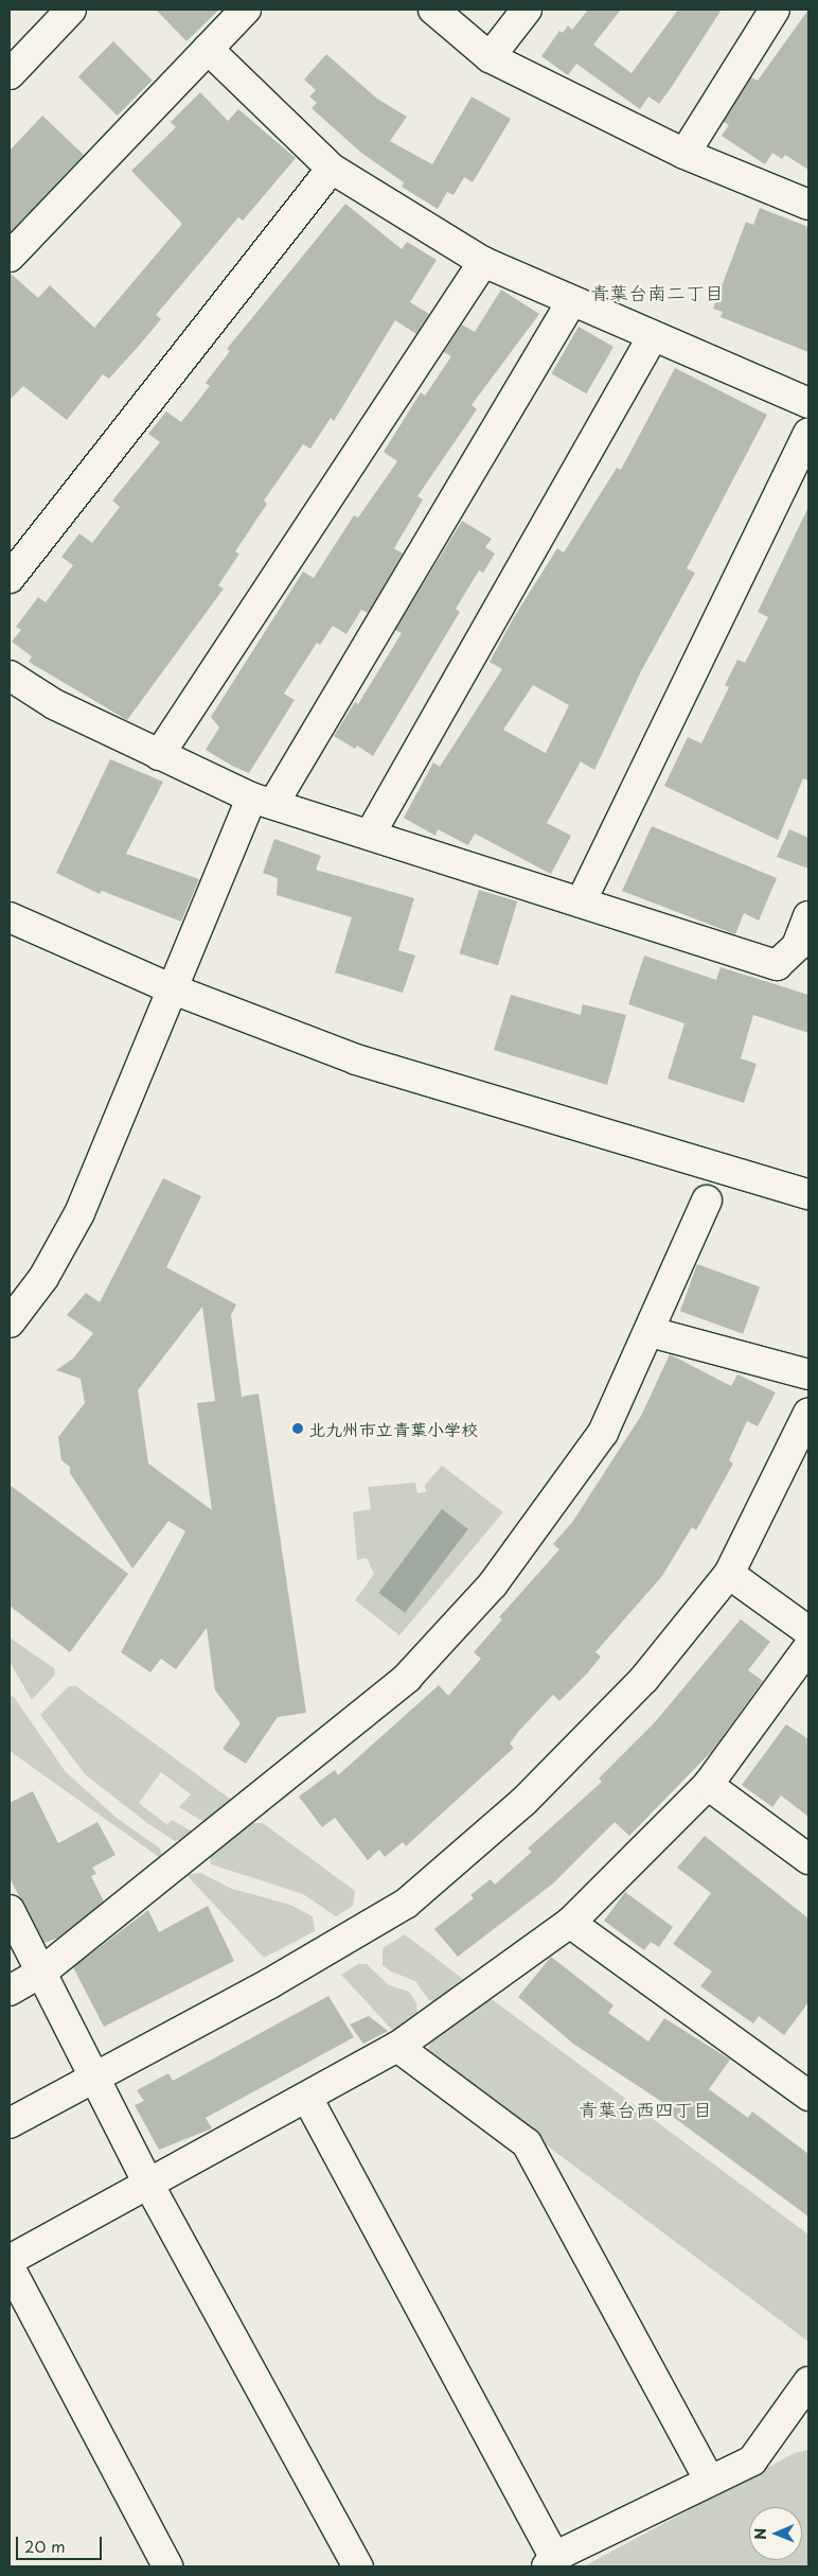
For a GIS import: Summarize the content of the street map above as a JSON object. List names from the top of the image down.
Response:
{
  "districts": ["青葉台南二丁目", "青葉台西四丁目"],
  "places": ["北九州市立青葉小学校"],
  "scale_bar": "20 m",
  "north": "left"
}
